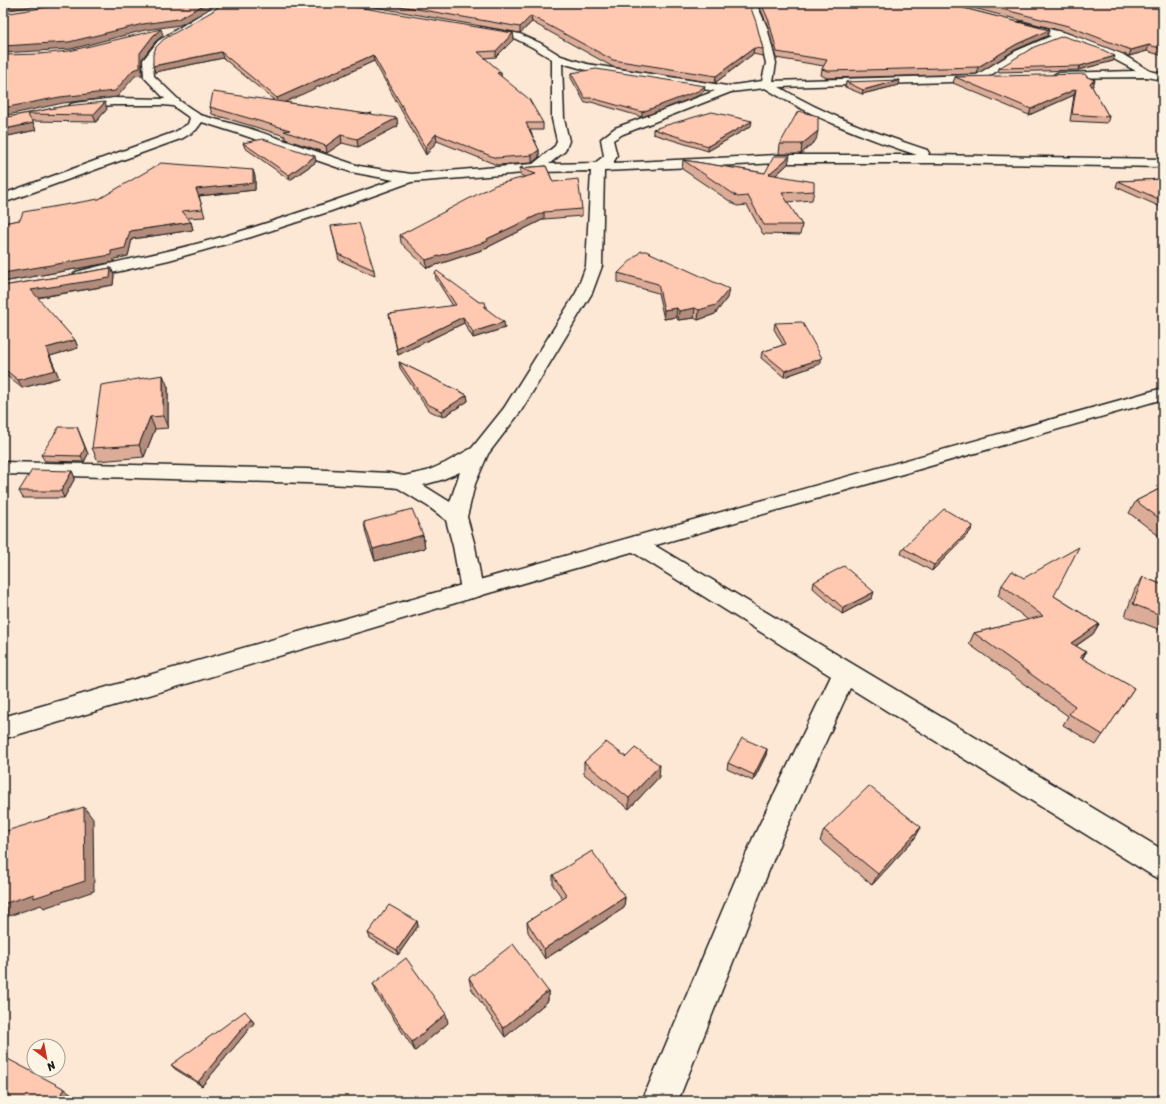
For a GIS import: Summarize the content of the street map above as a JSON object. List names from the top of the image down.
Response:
{
  "north": "bottom right"
}
